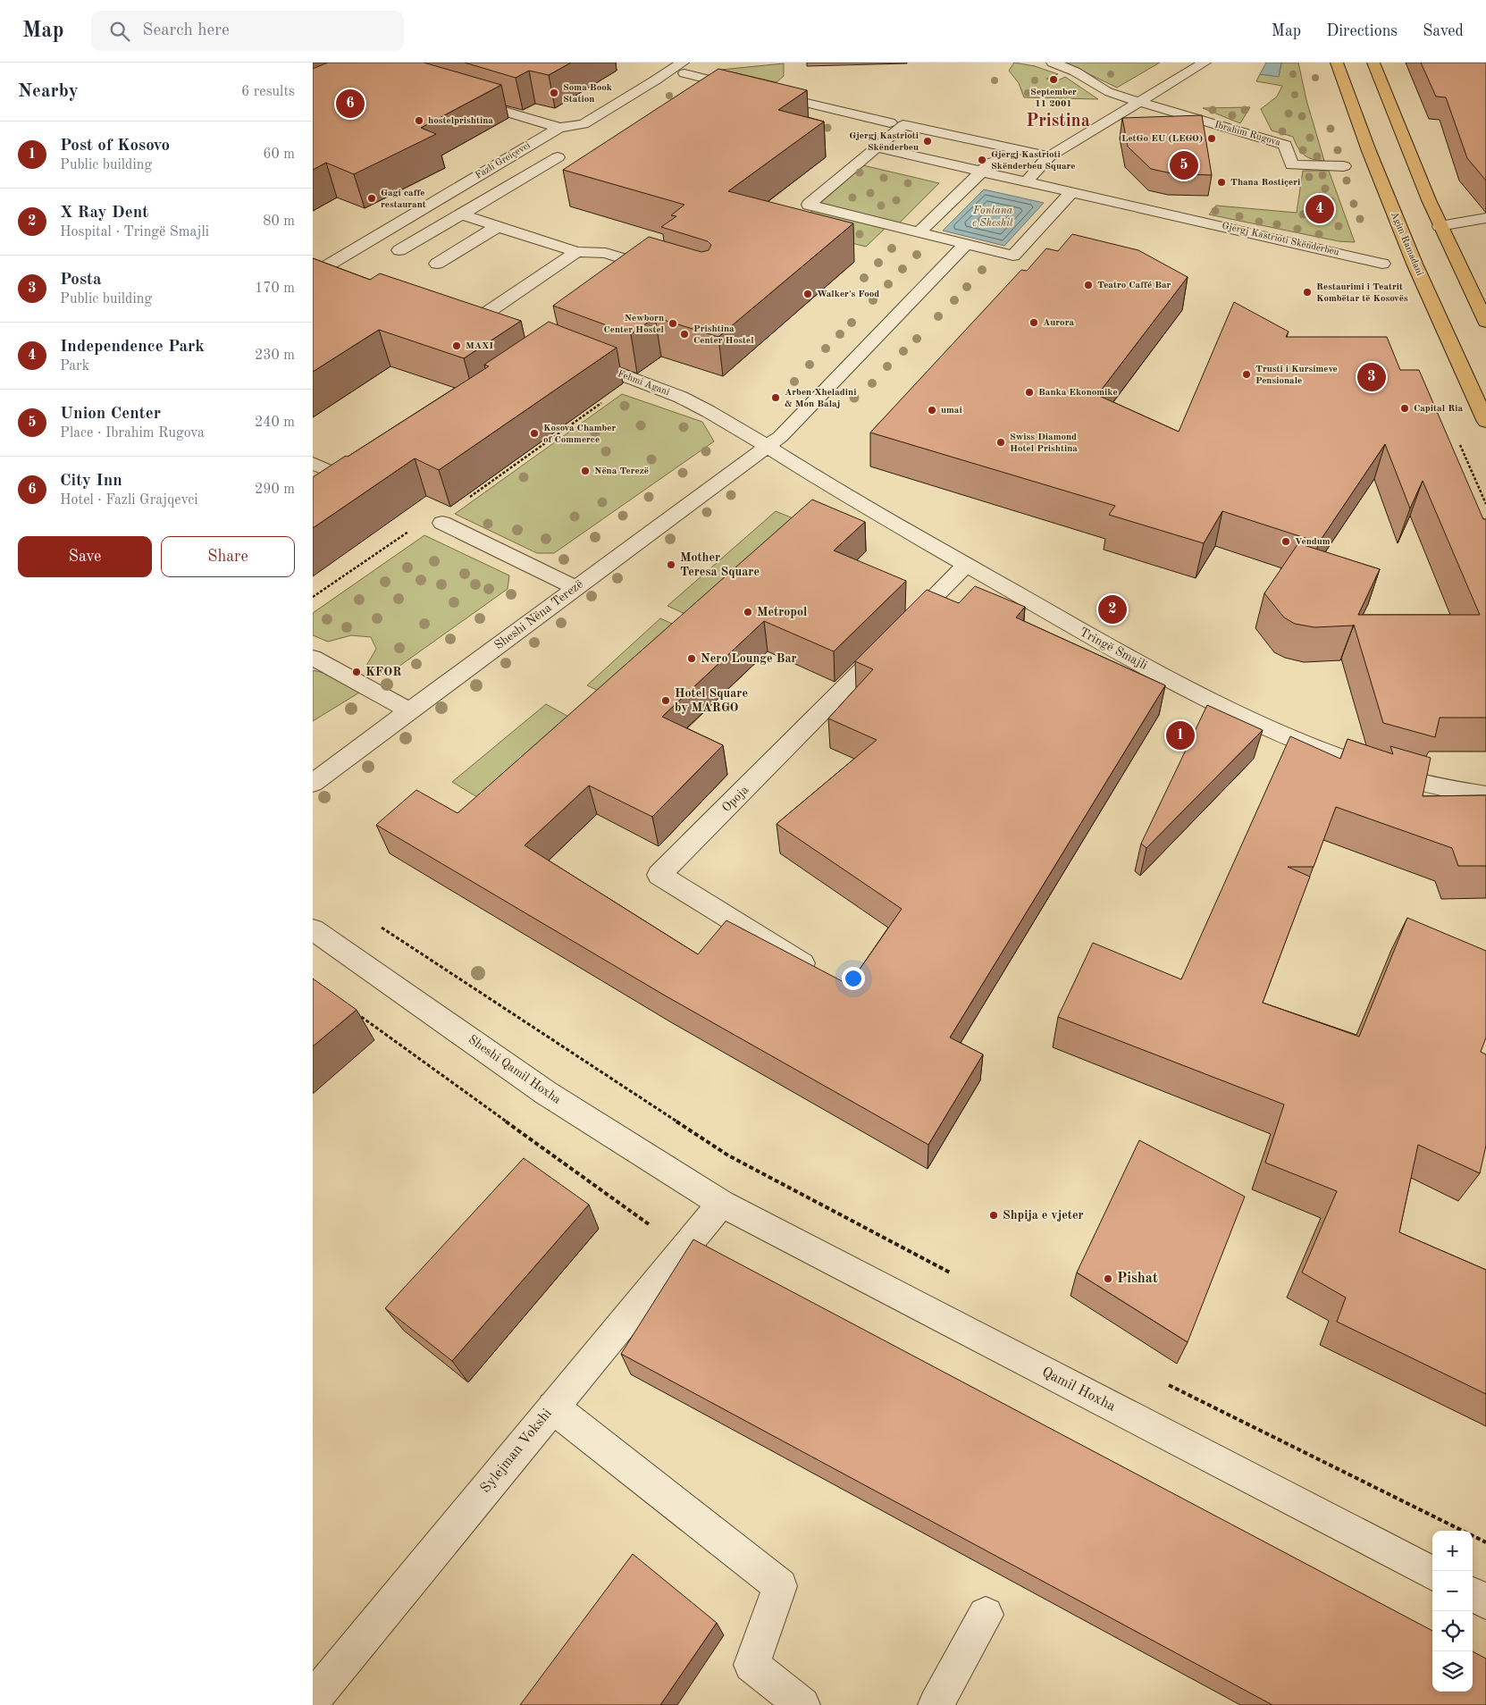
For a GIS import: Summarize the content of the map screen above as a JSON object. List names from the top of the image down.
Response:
{
  "streets": {
    "main road": ["Agim Ramadani"],
    "street": [
      "Ibrahim Rugova",
      "Fazli Greiçevci",
      "Gjergj Kastrioti Skënderbeu",
      "Fehmi Agani",
      "Sheshi Nëna Terezë",
      "Tringë Smajli",
      "Opoja",
      "Sheshi Qamil Hoxha",
      "Qamil Hoxha",
      "Sylejman Vokshi"
    ]
  },
  "crossings": [
    ["Fehmi Agani", "Sheshi Nëna Terezë"],
    ["Fehmi Agani", "Tringë Smajli"],
    ["Sheshi Nëna Terezë", "Tringë Smajli"],
    ["Tringë Smajli", "Opoja"],
    ["Sheshi Qamil Hoxha", "Qamil Hoxha"],
    ["Sheshi Qamil Hoxha", "Sylejman Vokshi"],
    ["Qamil Hoxha", "Sylejman Vokshi"]
  ],
  "districts": ["Pristina"],
  "water": ["Fontana e Sheshit"],
  "places": [
    "September 11 2001",
    "Soma Book Station",
    "hostelprishtina",
    "LetGo EU (LEGO)",
    "Gjergj Kastrioti Skënderbeu",
    "Gjergj Kastrioti Skënderbeu Square",
    "Thana Rostiçeri",
    "Gagi caffe restaurant",
    "Teatro Caffé Bar",
    "Restaurimi i Teatrit Kombëtar të Kosovës",
    "Walker's Food",
    "Aurora",
    "Newborn Center Hostel",
    "Prishtina Center Hostel",
    "MAXI",
    "Trusti i Kursimeve Pensionale",
    "Banka Ekonomike",
    "Arben Xheladini & Mon Balaj",
    "Capital Ria",
    "umai",
    "Kosova Chamber of Commerce",
    "Swiss Diamond Hotel Prishtina",
    "Nëna Terezë",
    "Vendum",
    "Mother Teresa Square",
    "Metropol",
    "Nero Lounge Bar",
    "KFOR",
    "Hotel Square by MARGO",
    "Shpija e vjeter",
    "Pishat"
  ],
  "page": {
    "header": "Map",
    "search": "Search here",
    "nav": ["Map", "Directions", "Saved"],
    "heading": ["Nearby", "6 results"],
    "pins": [
      "6",
      "5",
      "4",
      "3",
      "2",
      "1"
    ],
    "list": [
      {
        "mark": "1",
        "name": "Post of Kosovo",
        "note": "Public building",
        "value": "60 m"
      },
      {
        "mark": "2",
        "name": "X Ray Dent",
        "note": "Hospital · Tringë Smajli",
        "value": "80 m"
      },
      {
        "mark": "3",
        "name": "Posta",
        "note": "Public building",
        "value": "170 m"
      },
      {
        "mark": "4",
        "name": "Independence Park",
        "note": "Park",
        "value": "230 m"
      },
      {
        "mark": "5",
        "name": "Union Center",
        "note": "Place · Ibrahim Rugova",
        "value": "240 m"
      },
      {
        "mark": "6",
        "name": "City Inn",
        "note": "Hotel · Fazli Grajqevci",
        "value": "290 m"
      }
    ],
    "buttons": ["Save", "Share"],
    "map_buttons": ["+", "−"]
  }
}
